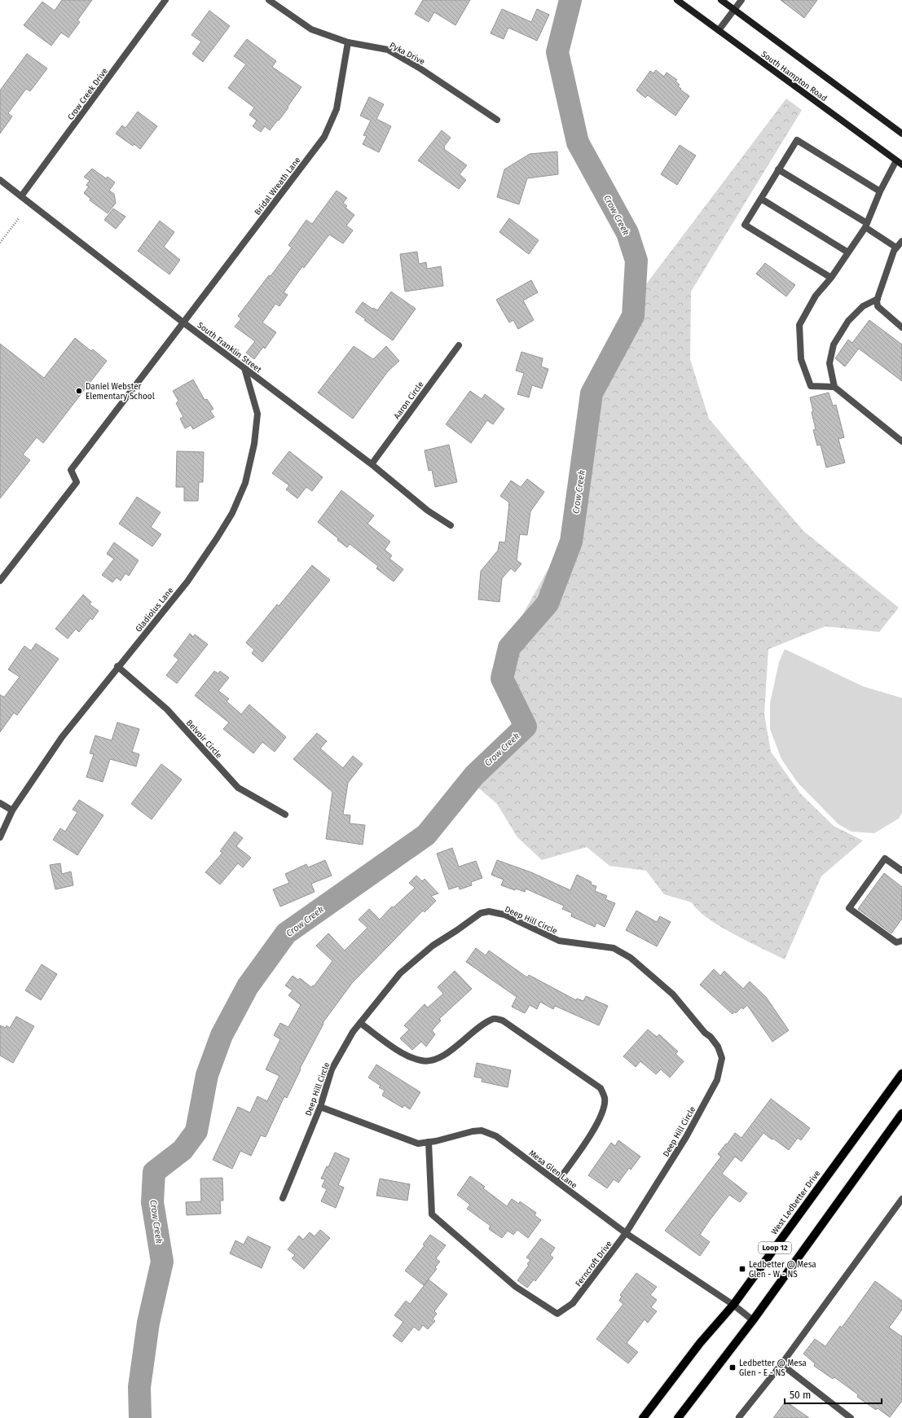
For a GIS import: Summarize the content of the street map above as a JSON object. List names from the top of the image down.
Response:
{
  "streets": {
    "main road": ["South Hampton Road", "West Ledbetter Drive", "Loop 12"],
    "street": [
      "Pyka Drive",
      "Crow Creek Drive",
      "Bridal Wreath Lane",
      "South Franklin Street",
      "Aaron Circle",
      "Gladiolus Lane",
      "Belvoir Circle",
      "Deep Hill Circle",
      "Mesa Glen Lane",
      "Ferncroft Drive"
    ]
  },
  "crossings": [
    ["Pyka Drive", "Bridal Wreath Lane"],
    ["Crow Creek Drive", "South Franklin Street"],
    ["Bridal Wreath Lane", "South Franklin Street"],
    ["South Franklin Street", "Aaron Circle"],
    ["South Franklin Street", "Gladiolus Lane"],
    ["Gladiolus Lane", "Belvoir Circle"],
    ["Deep Hill Circle", "Mesa Glen Lane"],
    ["Deep Hill Circle", "Ferncroft Drive"],
    ["Mesa Glen Lane", "West Ledbetter Drive"],
    ["Mesa Glen Lane", "Loop 12"],
    ["Mesa Glen Lane", "Ferncroft Drive"]
  ],
  "water": ["Crow Creek"],
  "places": {
    "other": ["Daniel Webster Elementary School"],
    "transit": ["Ledbetter @ Mesa Glen - W - NS", "Ledbetter @ Mesa Glen - E - NS"]
  },
  "scale_bar": "50 m"
}
